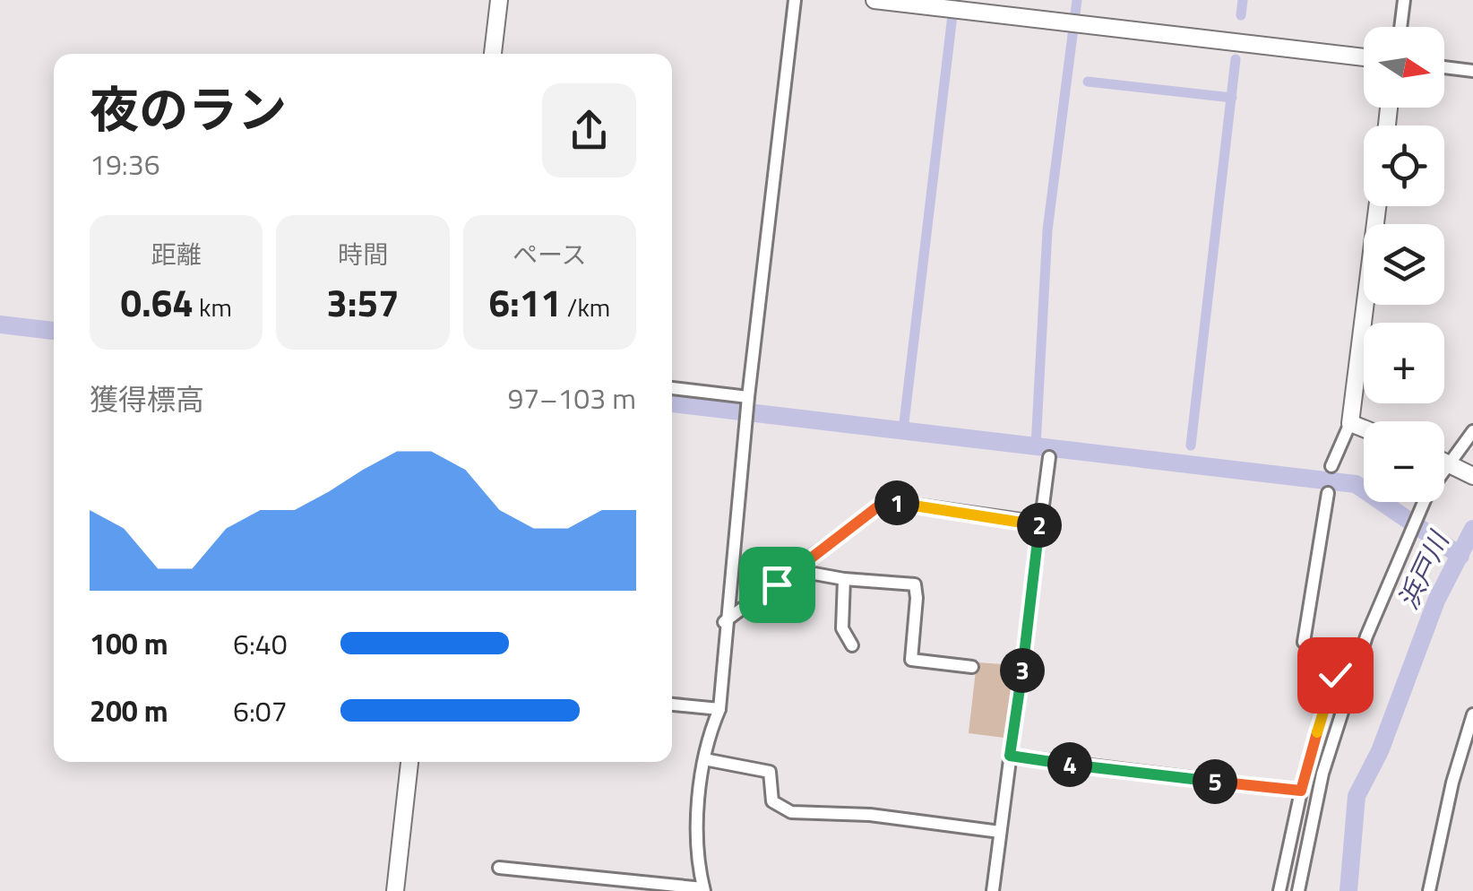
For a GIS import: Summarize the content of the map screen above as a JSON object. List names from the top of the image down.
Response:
{
  "water": ["浜戸川"],
  "north": "right",
  "page": {
    "map_buttons": ["+", "−"],
    "heading": ["夜のラン", "19:36"],
    "stats": [
      ["距離", "0.64 km"],
      ["時間", "3:57"],
      ["ペース", "6:11 /km"]
    ],
    "chart": ["獲得標高", "97–103 m"],
    "pins": [
      "1",
      "2",
      "3",
      "4",
      "5"
    ],
    "list": [
      {
        "name": "100 m",
        "note": "6:40"
      },
      {
        "name": "200 m",
        "note": "6:07"
      }
    ]
  }
}
